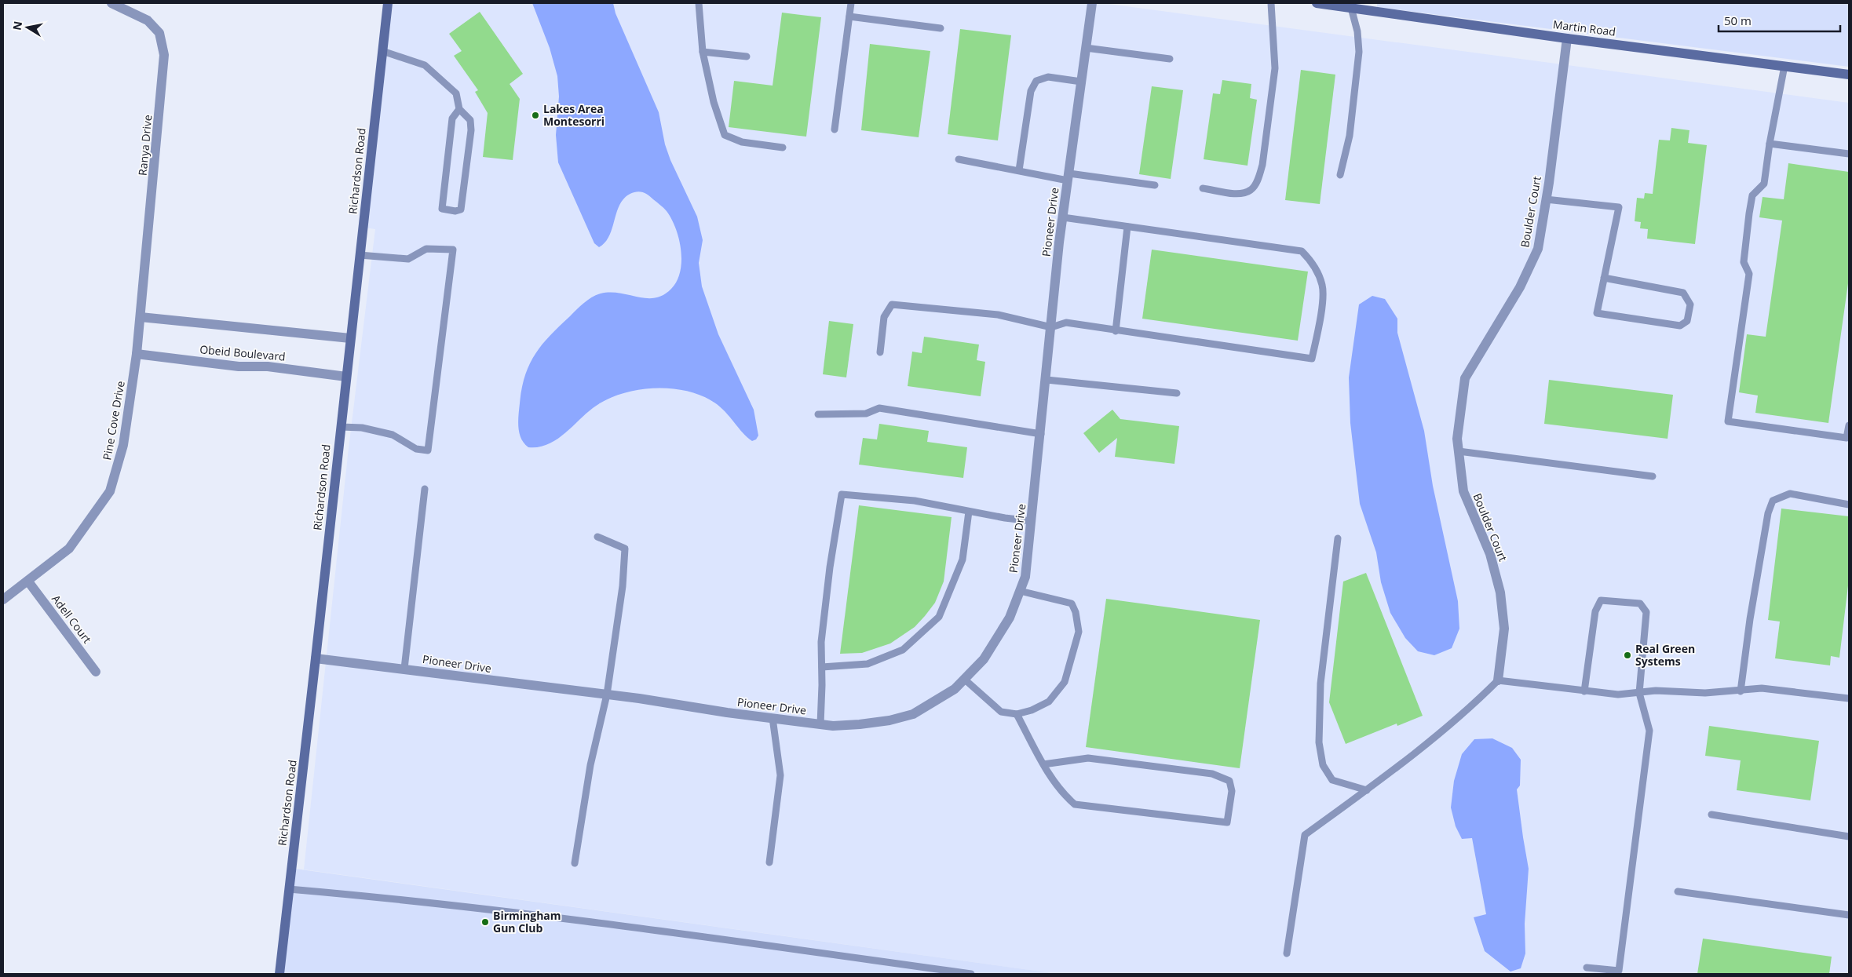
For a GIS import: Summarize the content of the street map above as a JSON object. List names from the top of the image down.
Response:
{
  "streets": {
    "street": [
      "Martin Road",
      "Ranya Drive",
      "Richardson Road",
      "Boulder Court",
      "Pioneer Drive",
      "Obeid Boulevard",
      "Pine Cove Drive",
      "Adell Court"
    ]
  },
  "crossings": [
    ["Martin Road", "Boulder Court"],
    ["Ranya Drive", "Pine Cove Drive"],
    ["Richardson Road", "Pioneer Drive"],
    ["Richardson Road", "Obeid Boulevard"],
    ["Obeid Boulevard", "Pine Cove Drive"],
    ["Pine Cove Drive", "Adell Court"]
  ],
  "places": ["Lakes Area Montesorri", "Real Green Systems", "Birmingham Gun Club"],
  "scale_bar": "50 m",
  "north": "left"
}
